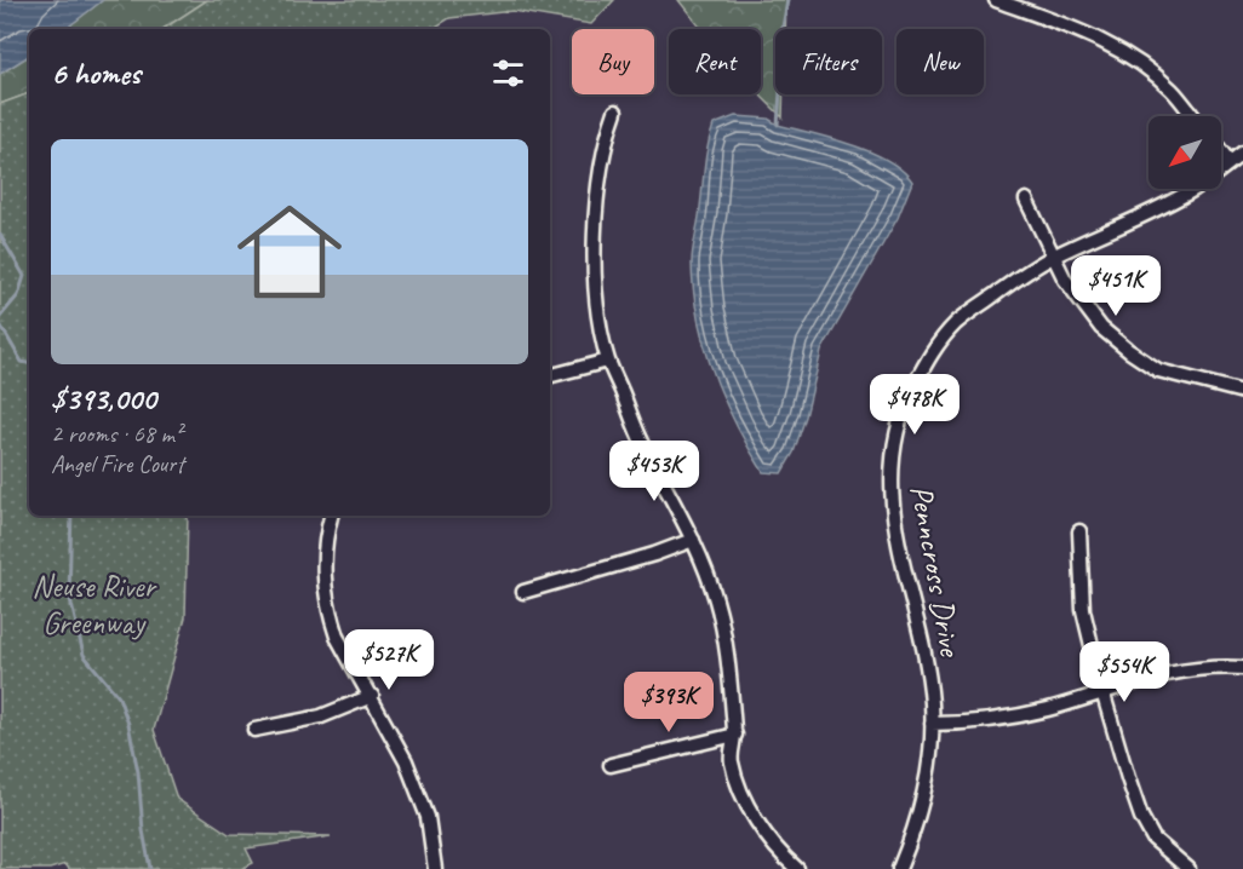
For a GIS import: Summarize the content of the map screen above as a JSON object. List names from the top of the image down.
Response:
{
  "streets": {
    "street": ["Penncross Drive"]
  },
  "parks": ["Neuse River Greenway"],
  "north": "bottom left",
  "page": {
    "chip": [
      "Buy",
      "Rent",
      "Filters",
      "New"
    ],
    "heading": "6 homes",
    "list": [
      {
        "name": "$393,000",
        "note": "2 rooms · 68 m² · Angel Fire Court"
      }
    ],
    "price": [
      "$451K",
      "$478K",
      "$453K",
      "$527K",
      "$554K",
      "$393K"
    ]
  }
}
